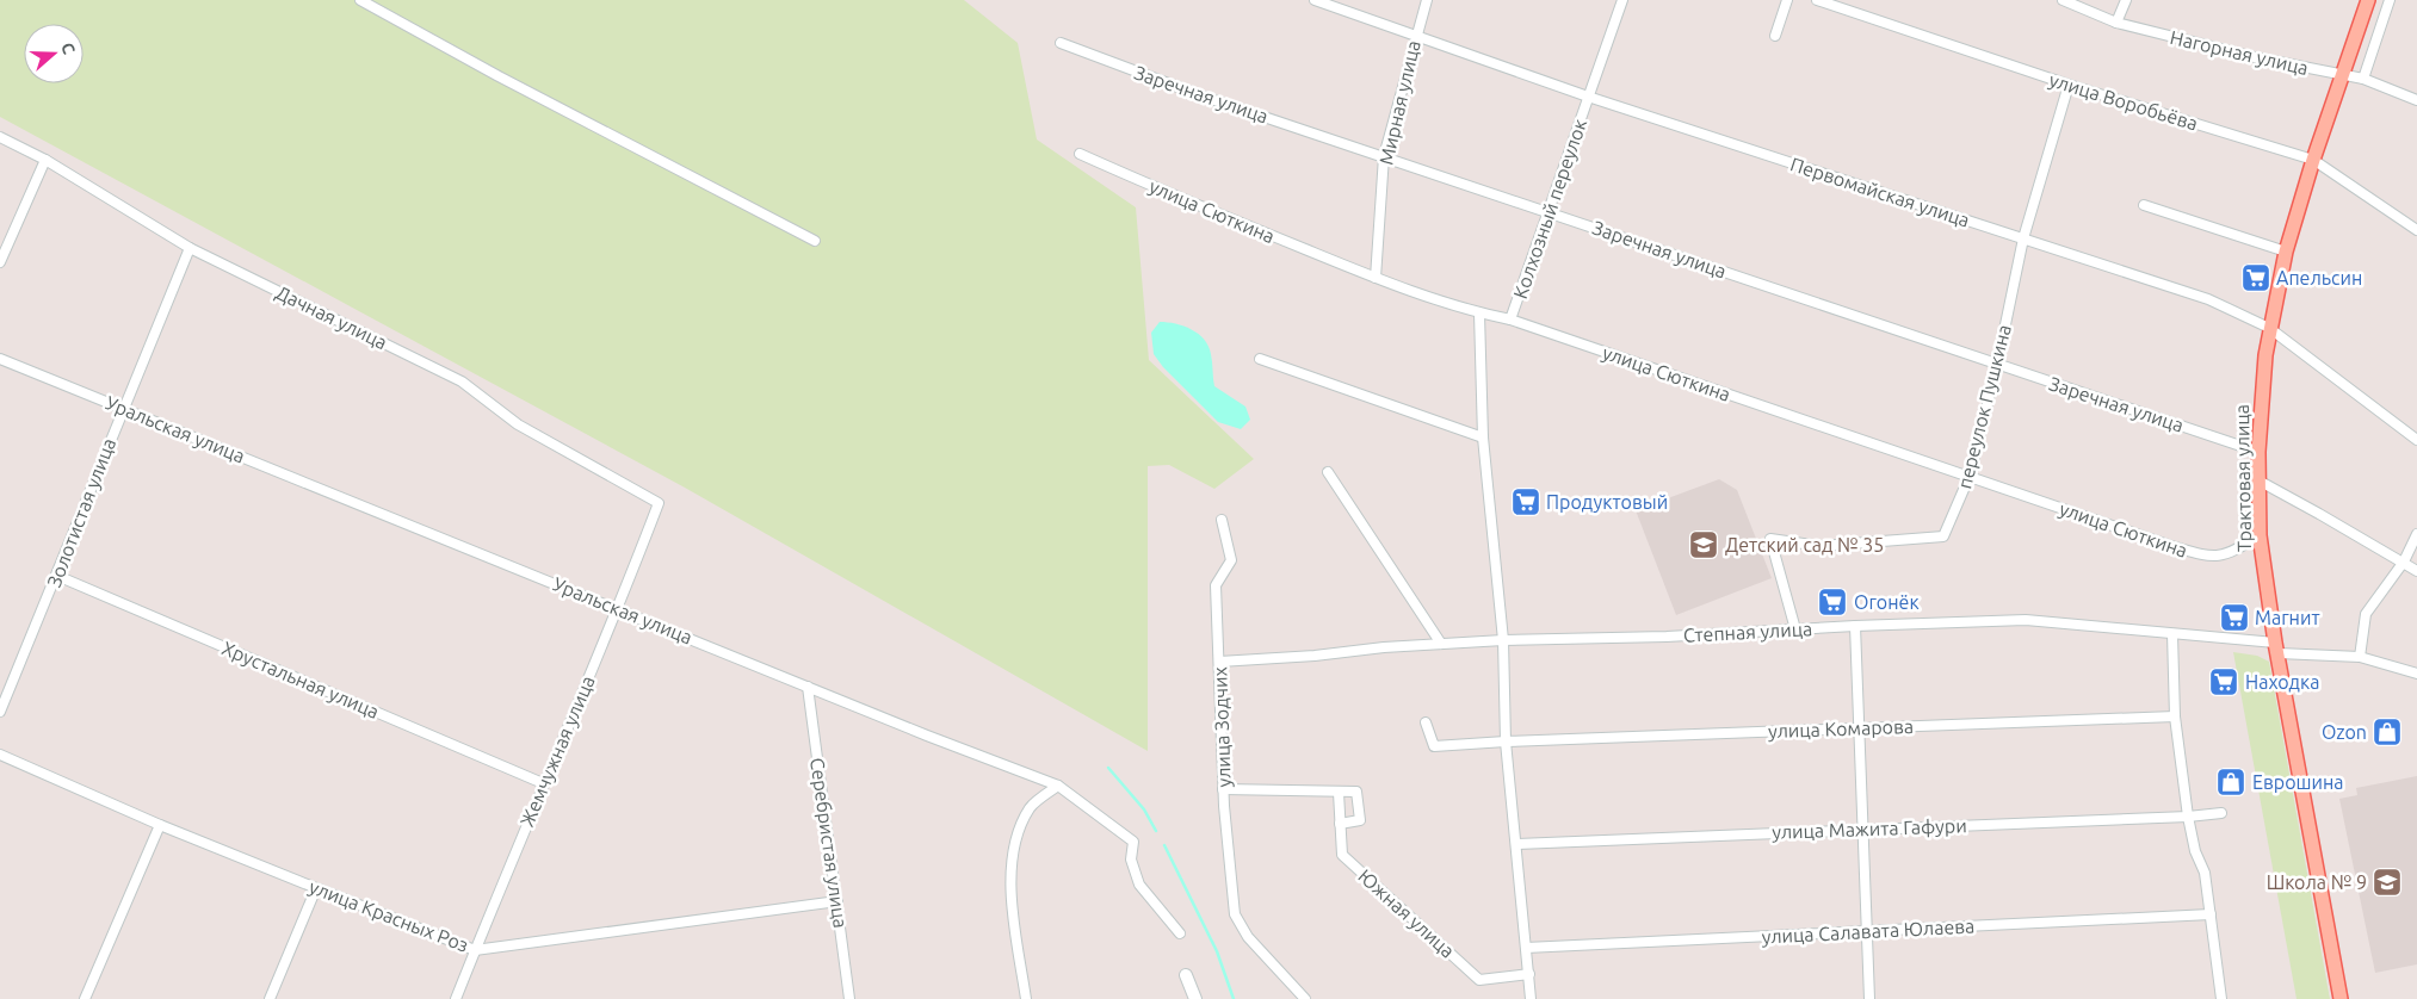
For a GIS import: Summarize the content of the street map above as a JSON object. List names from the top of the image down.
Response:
{
  "streets": {
    "main road": ["Трактовая улица"],
    "street": [
      "Нагорная улица",
      "Заречная улица",
      "улица Воробьёва",
      "Мирная улица",
      "Первомайская улица",
      "Колхозный переулок",
      "улица Сюткина",
      "Дачная улица",
      "переулок Пушкина",
      "Уральская улица",
      "Золотистая улица",
      "Степная улица",
      "Хрустальная улица",
      "улица Зодчих",
      "улица Комарова",
      "Жемчужная улица",
      "улица Мажита Гафури",
      "Серебристая улица",
      "Южная улица",
      "улица Красных Роз",
      "улица Салавата Юлаева"
    ]
  },
  "crossings": [
    ["Нагорная улица", "Трактовая улица"],
    ["Заречная улица", "Мирная улица"],
    ["Заречная улица", "Колхозный переулок"],
    ["Заречная улица", "переулок Пушкина"],
    ["Заречная улица", "Трактовая улица"],
    ["улица Воробьёва", "переулок Пушкина"],
    ["улица Воробьёва", "Трактовая улица"],
    ["Мирная улица", "Первомайская улица"],
    ["Мирная улица", "улица Сюткина"],
    ["Первомайская улица", "Колхозный переулок"],
    ["Первомайская улица", "переулок Пушкина"],
    ["Первомайская улица", "Трактовая улица"],
    ["Колхозный переулок", "улица Сюткина"],
    ["улица Сюткина", "переулок Пушкина"],
    ["улица Сюткина", "Трактовая улица"],
    ["Дачная улица", "Золотистая улица"],
    ["Дачная улица", "Жемчужная улица"],
    ["переулок Пушкина", "Степная улица"],
    ["Уральская улица", "Золотистая улица"],
    ["Уральская улица", "Жемчужная улица"],
    ["Уральская улица", "Серебристая улица"],
    ["Трактовая улица", "Степная улица"],
    ["Золотистая улица", "Хрустальная улица"],
    ["Степная улица", "улица Зодчих"],
    ["Хрустальная улица", "Жемчужная улица"],
    ["Жемчужная улица", "улица Красных Роз"],
    ["Серебристая улица", "улица Красных Роз"]
  ],
  "places": {
    "supermarket": [
      "Апельсин",
      "Продуктовый",
      "Огонёк",
      "Магнит",
      "Находка"
    ],
    "school or university": ["Детский сад № 35", "Школа № 9"],
    "shop": ["Ozon", "Еврошина"]
  },
  "north": "right"
}
